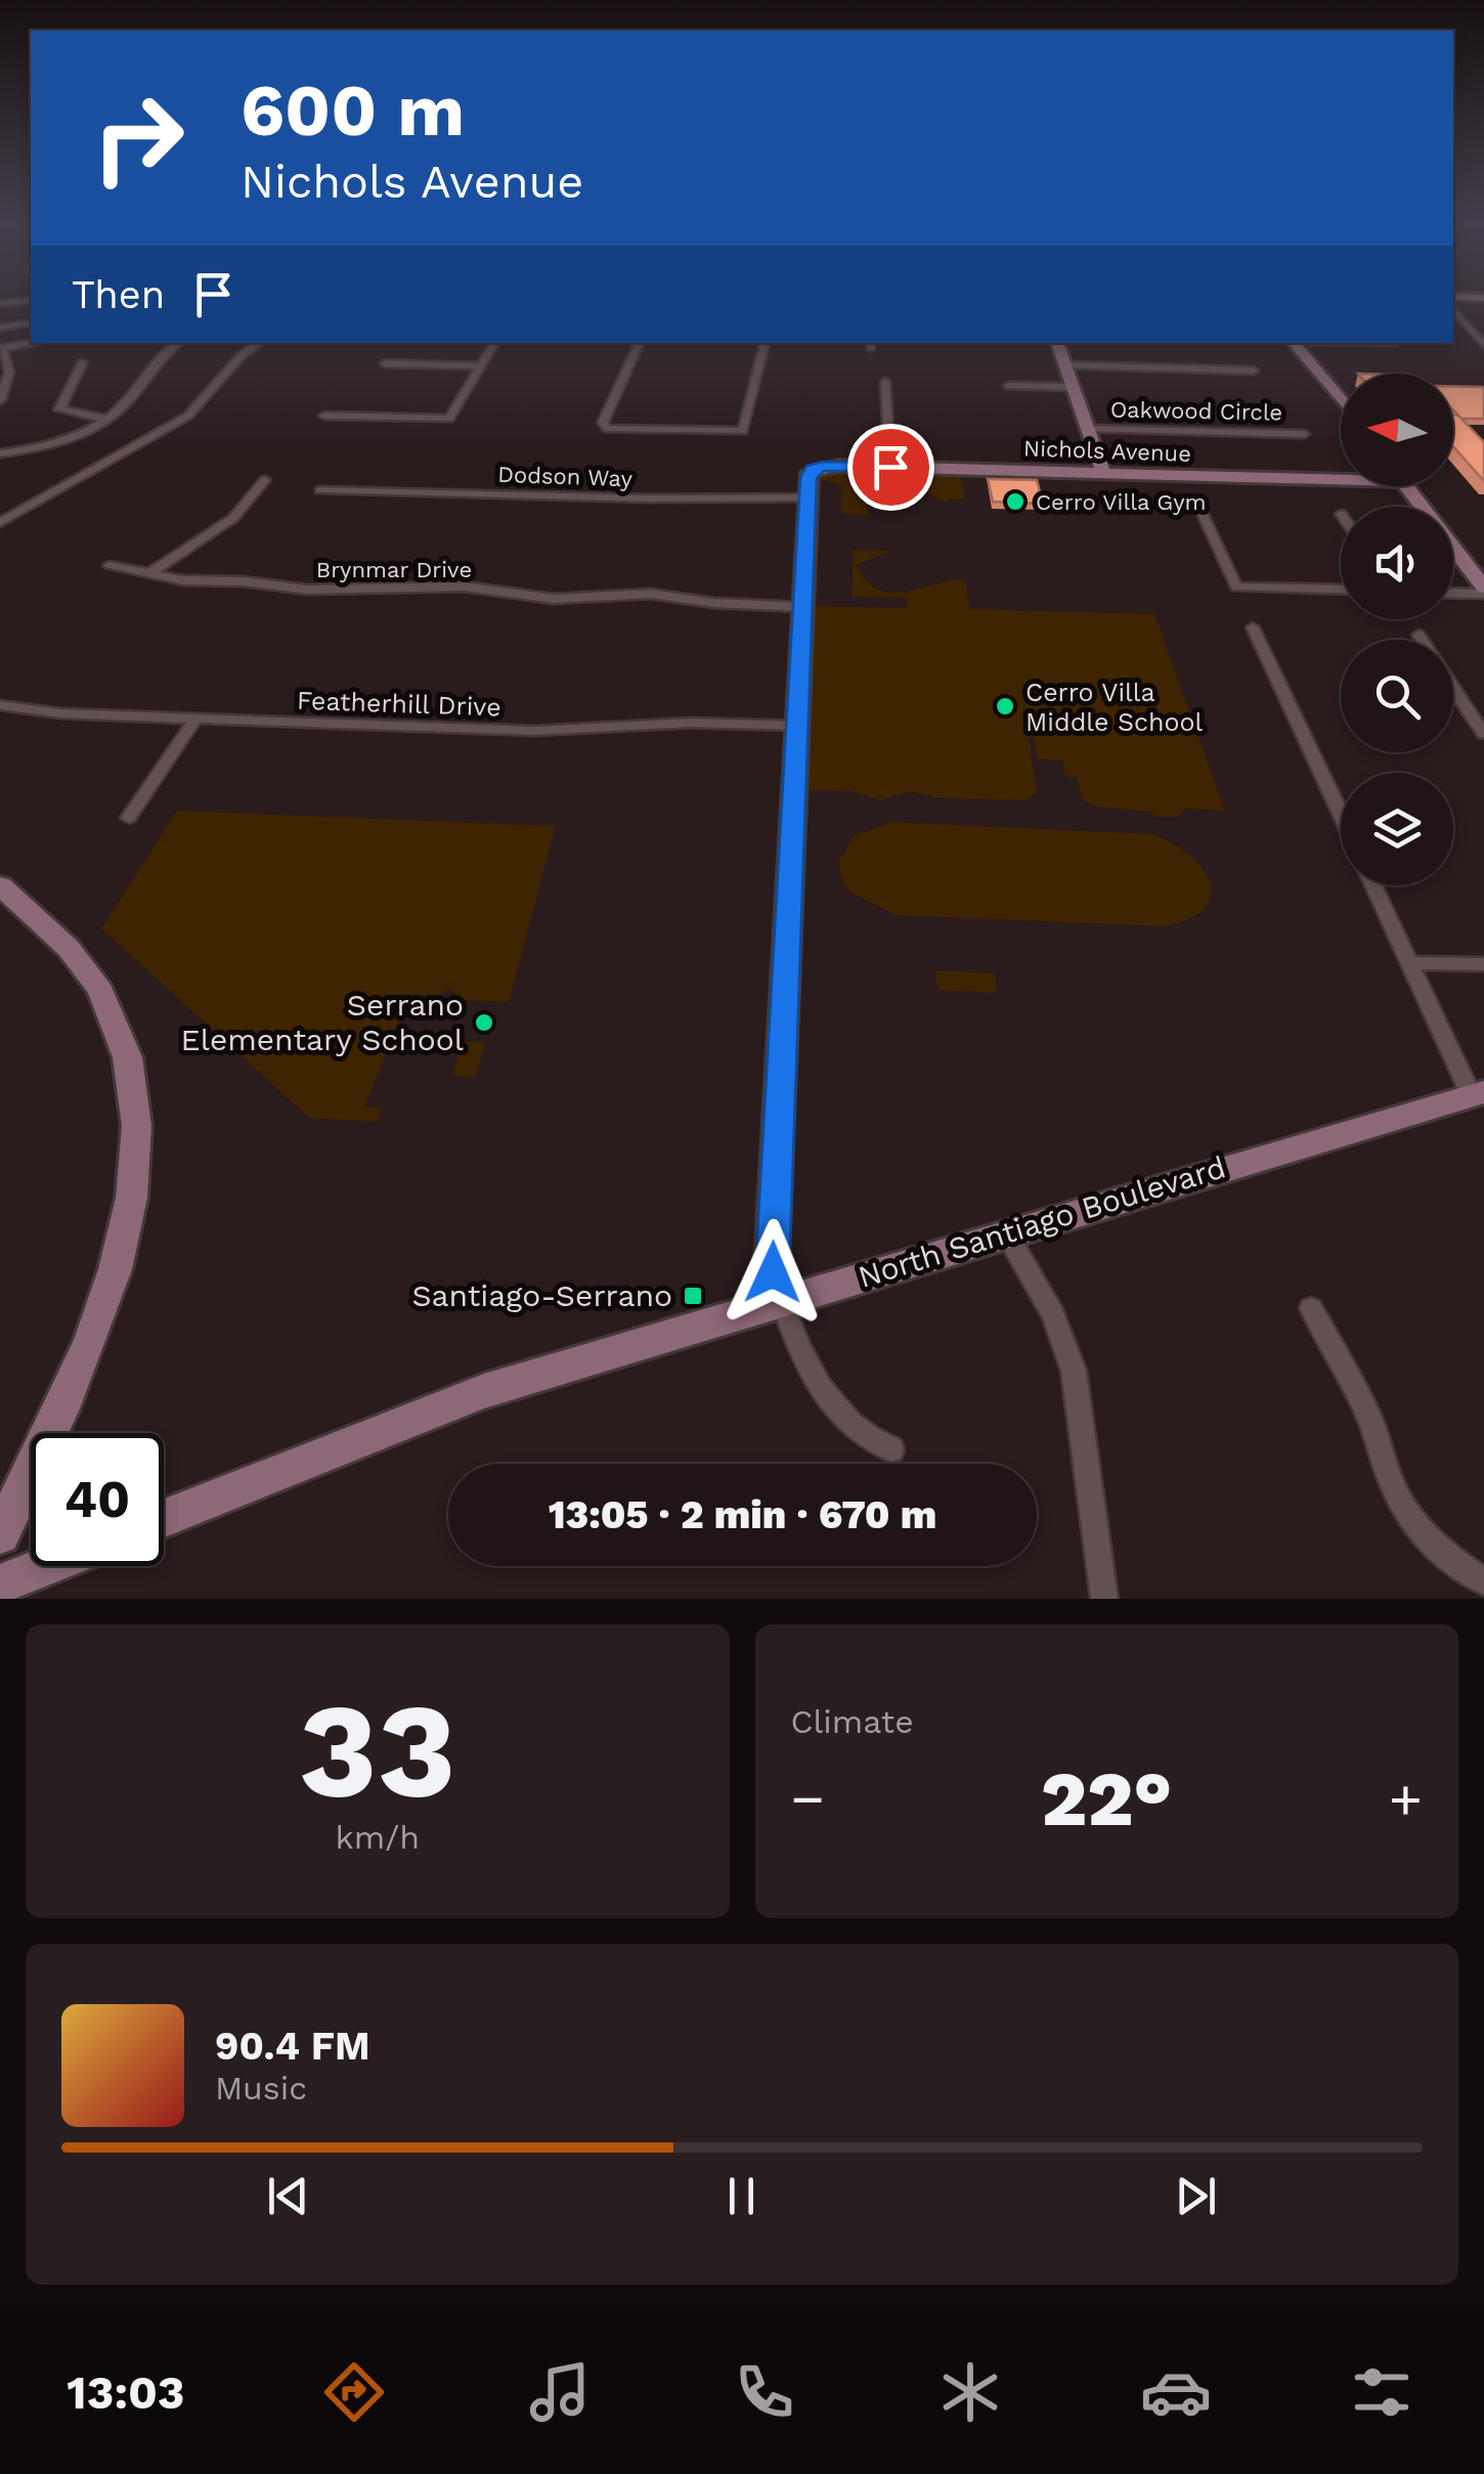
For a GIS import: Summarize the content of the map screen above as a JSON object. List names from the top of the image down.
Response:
{
  "streets": {
    "street": [
      "Oakwood Circle",
      "Nichols Avenue",
      "Dodson Way",
      "Brynmar Drive",
      "Featherhill Drive",
      "North Santiago Boulevard"
    ]
  },
  "crossings": [
    ["Nichols Avenue", "Dodson Way"]
  ],
  "places": {
    "other": ["Cerro Villa Gym", "Cerro Villa Middle School", "Serrano Elementary School"],
    "transit": ["Santiago-Serrano"]
  },
  "north": "left",
  "page": {
    "turn": ["600 m", "Nichols Avenue"],
    "then": "Then",
    "limit": "40",
    "trip": "13:05 · 2 min · 670 m",
    "tile": [
      ["33", "km/h"],
      "Climate"
    ],
    "heat": ["−", "22°", "+"],
    "song": ["90.4 FM", "Music"],
    "tabs": "13:03"
  }
}
